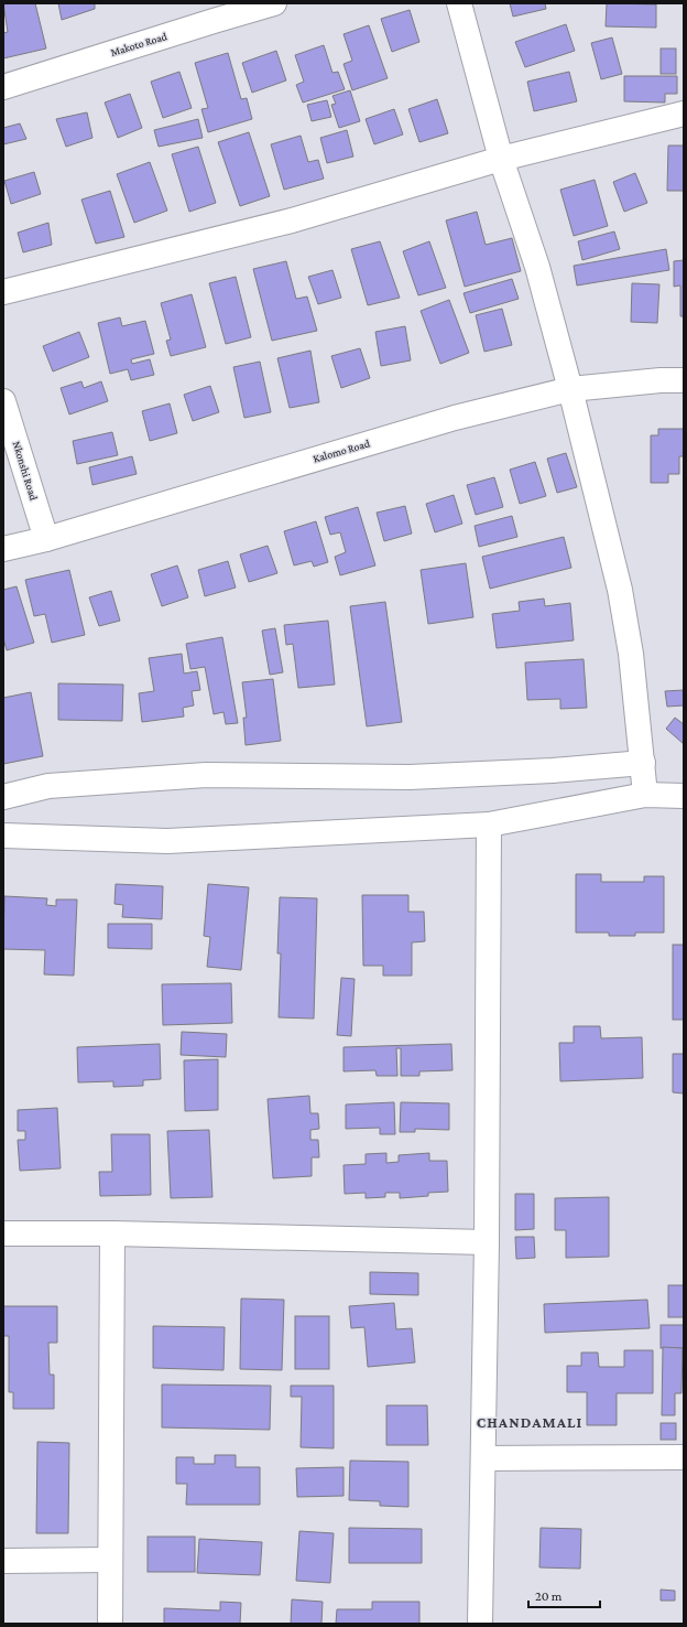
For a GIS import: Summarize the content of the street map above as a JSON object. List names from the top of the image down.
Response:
{
  "streets": {
    "street": ["Makoto Road", "Kalomo Road", "Nkonshi Road"]
  },
  "crossings": [
    ["Kalomo Road", "Nkonshi Road"]
  ],
  "districts": ["CHANDAMALI"],
  "scale_bar": "20 m"
}
